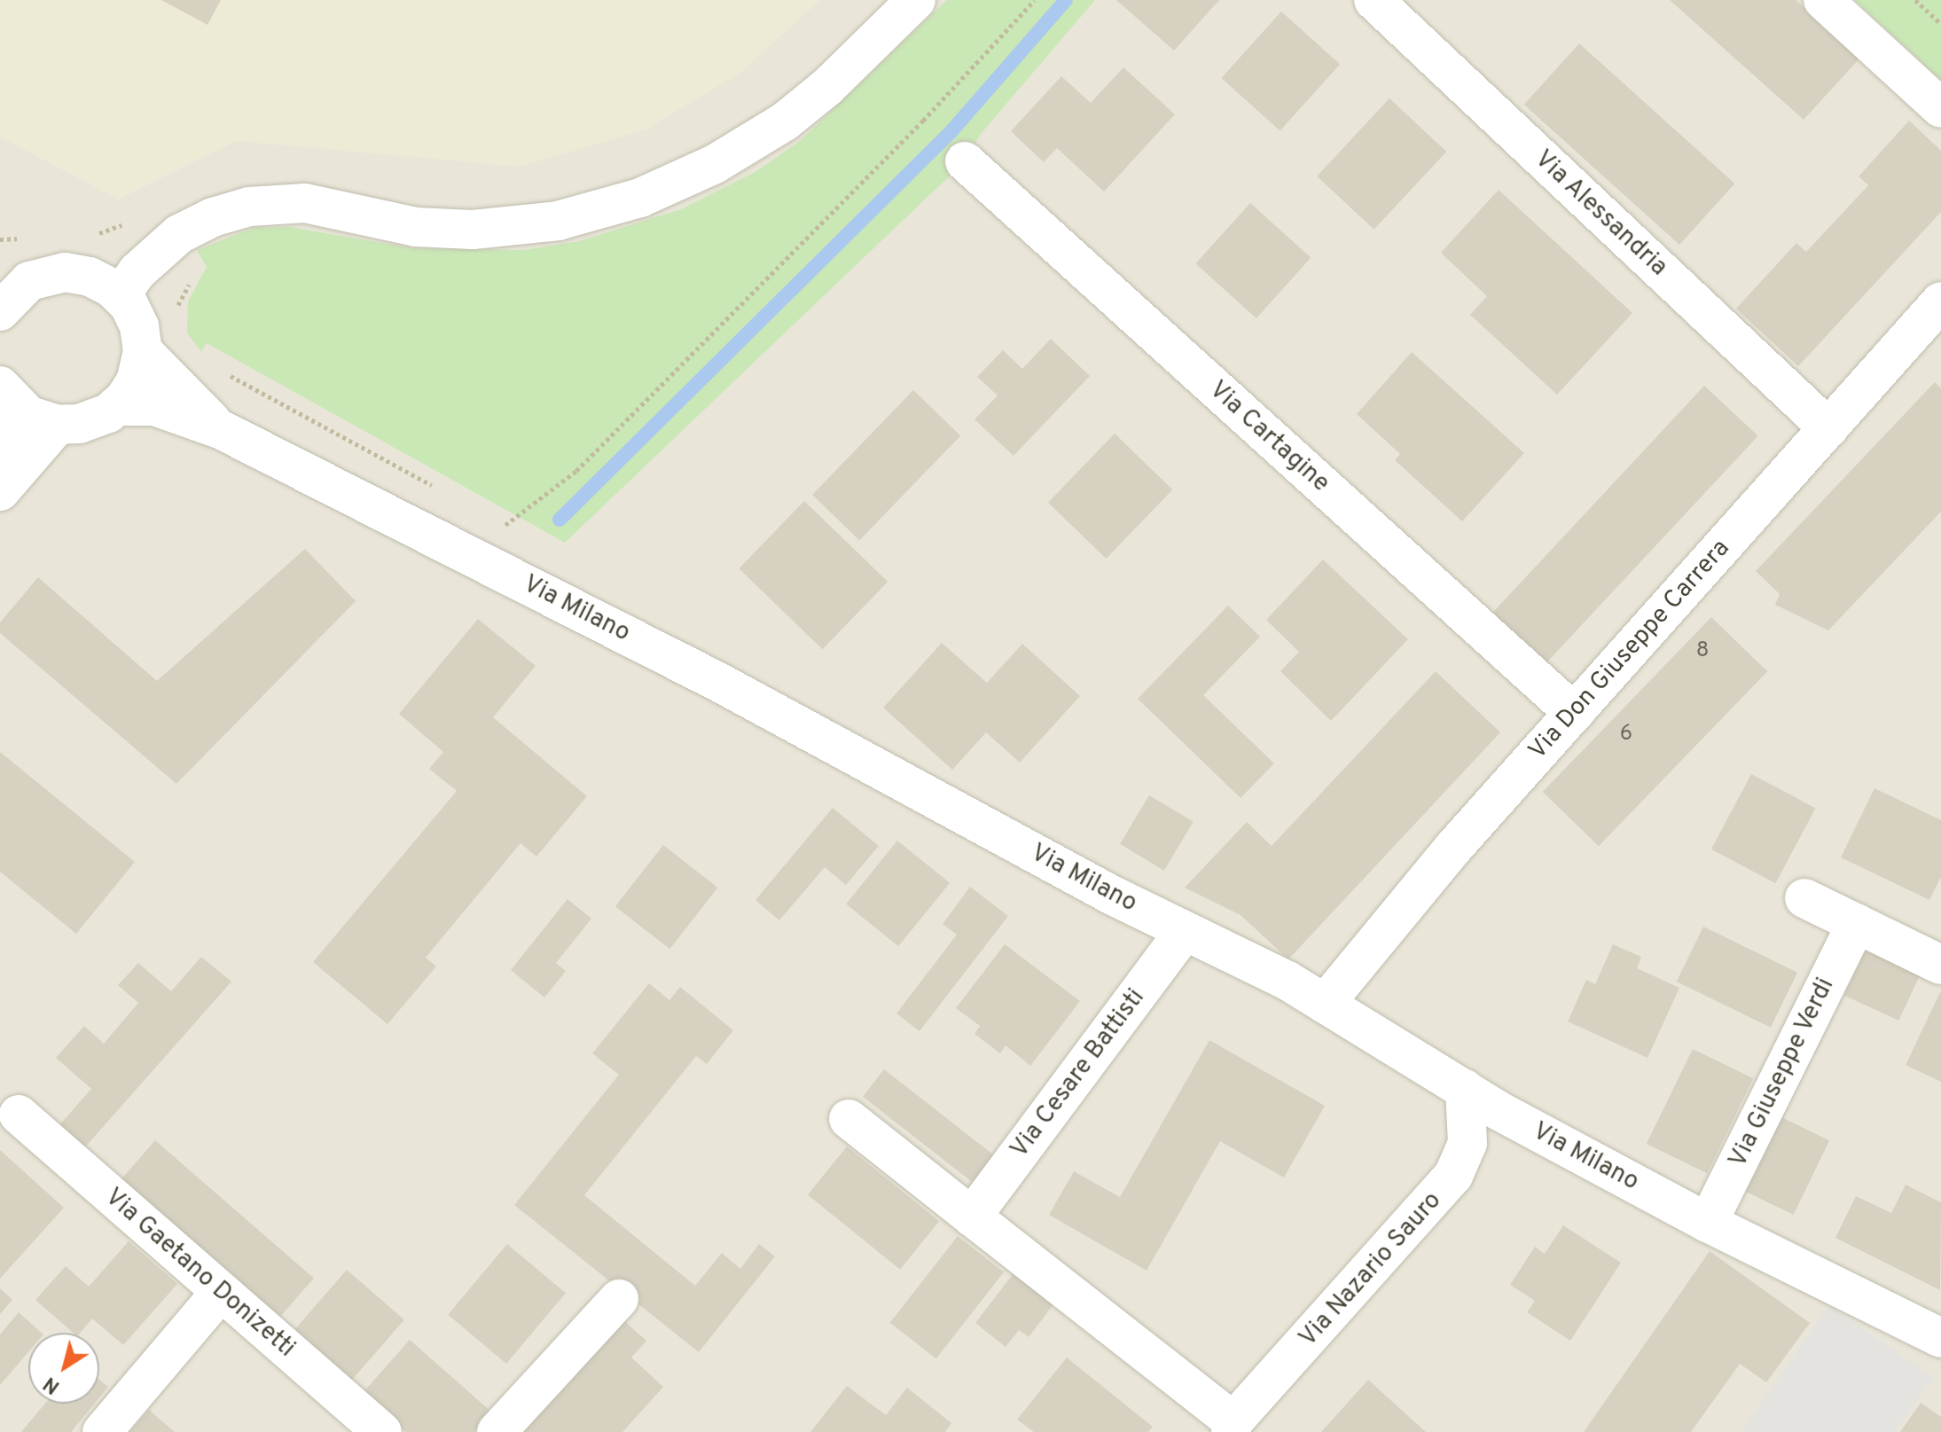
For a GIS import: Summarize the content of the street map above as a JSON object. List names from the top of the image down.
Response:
{
  "streets": {
    "street": [
      "Via Alessandria",
      "Via Cartagine",
      "Via Milano",
      "Via Don Giuseppe Carrera",
      "Via Giuseppe Verdi",
      "Via Cesare Battisti",
      "Via Nazario Sauro",
      "Via Gaetano Donizetti"
    ]
  },
  "crossings": [
    ["Via Alessandria", "Via Don Giuseppe Carrera"],
    ["Via Cartagine", "Via Don Giuseppe Carrera"],
    ["Via Milano", "Via Don Giuseppe Carrera"],
    ["Via Milano", "Via Giuseppe Verdi"],
    ["Via Milano", "Via Cesare Battisti"],
    ["Via Milano", "Via Nazario Sauro"]
  ],
  "house_numbers": ["8", "6"],
  "north": "bottom left"
}
